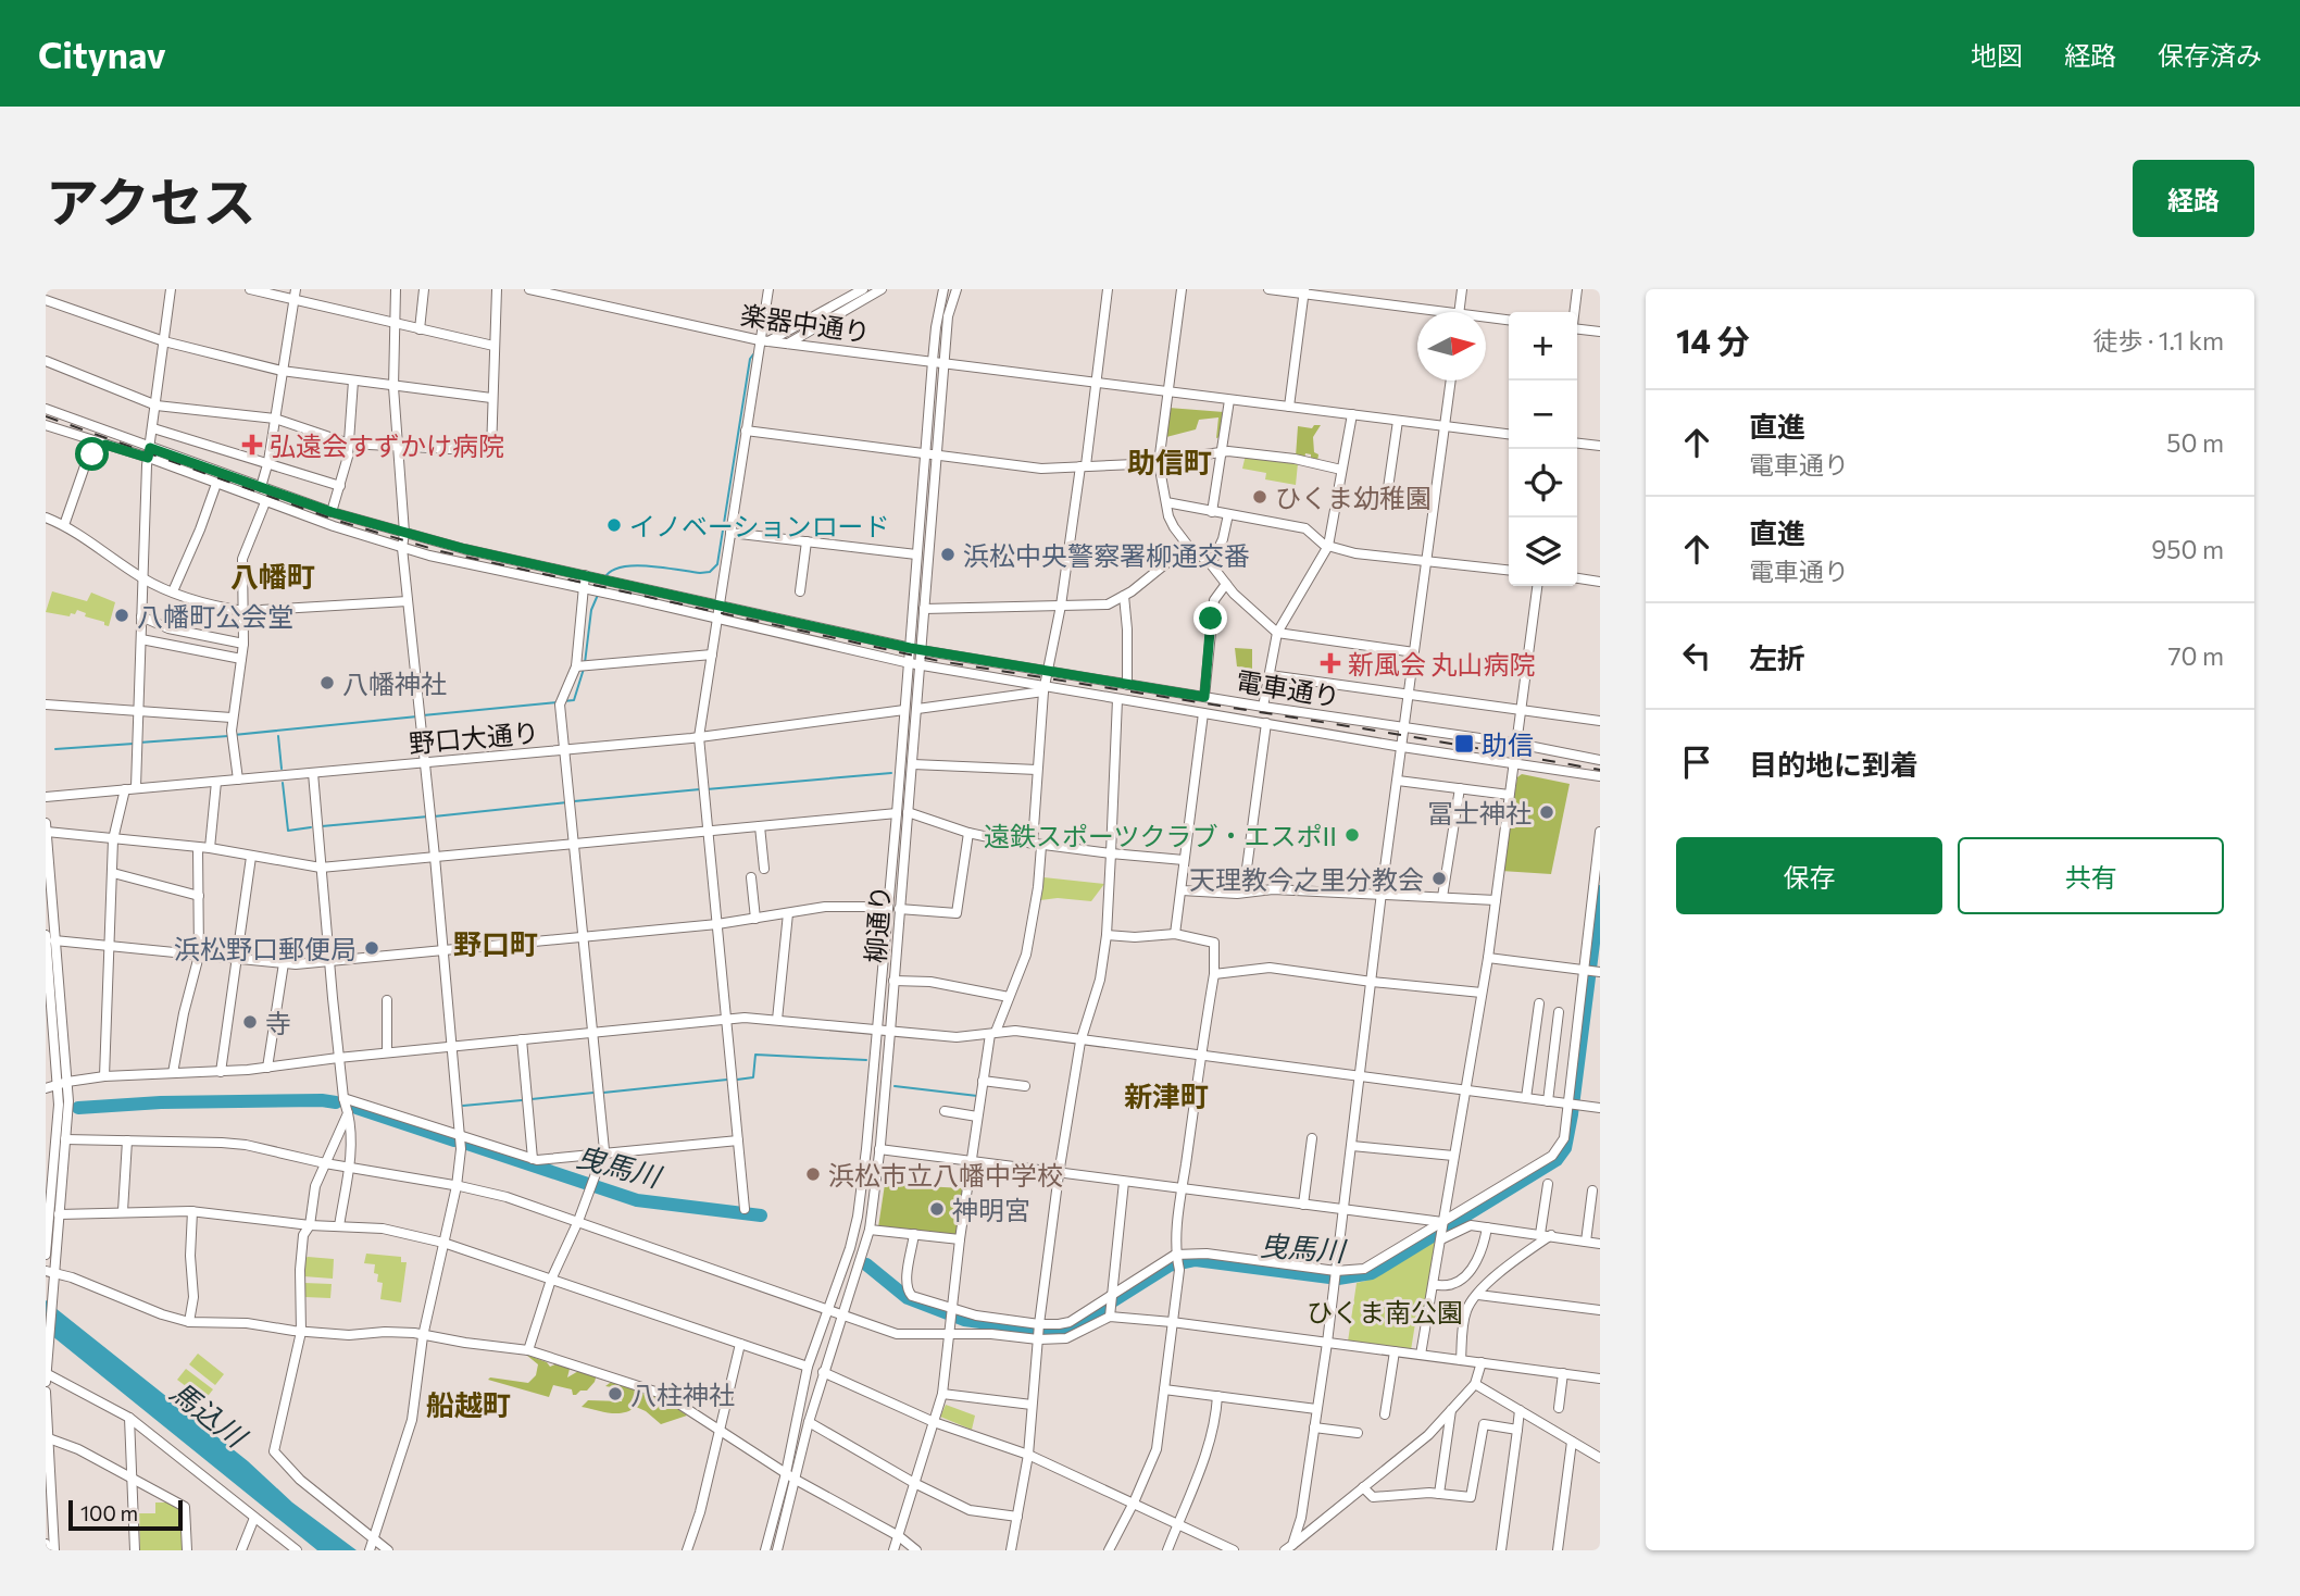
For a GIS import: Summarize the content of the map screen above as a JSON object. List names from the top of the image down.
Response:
{
  "streets": {
    "street": [
      "楽器中通り",
      "電車通り",
      "野口大通り",
      "柳通り"
    ]
  },
  "crossings": [
    ["楽器中通り", "柳通り"],
    ["電車通り", "柳通り"],
    ["野口大通り", "柳通り"]
  ],
  "districts": [
    "助信町",
    "八幡町",
    "野口町",
    "新津町",
    "船越町"
  ],
  "water": ["曳馬川", "馬込川"],
  "parks": ["ひくま南公園"],
  "places": {
    "health": ["弘遠会すずかけ病院", "新風会 丸山病院"],
    "other": [
      "ひくま幼稚園",
      "イノベーションロード",
      "浜松中央警察署柳通交番",
      "八幡町公会堂",
      "八幡神社",
      "冨士神社",
      "遠鉄スポーツクラブ・エスポII",
      "天理教今之里分教会",
      "浜松野口郵便局",
      "寺",
      "浜松市立八幡中学校",
      "神明宮",
      "八柱神社"
    ],
    "transit": ["助信"]
  },
  "scale_bar": "100 m",
  "north": "right",
  "page": {
    "header": "Citynav",
    "nav": ["地図", "経路", "保存済み"],
    "title": "アクセス",
    "buttons": [
      "経路",
      ["保存", "共有"]
    ],
    "heading": ["14 分", "徒歩 · 1.1 km"],
    "map_buttons": ["+", "−"],
    "list": [
      ["直進", "電車通り", "50 m"],
      ["直進", "電車通り", "950 m"],
      ["左折", "70 m"],
      "目的地に到着"
    ],
    "scale": "100 m"
  }
}
